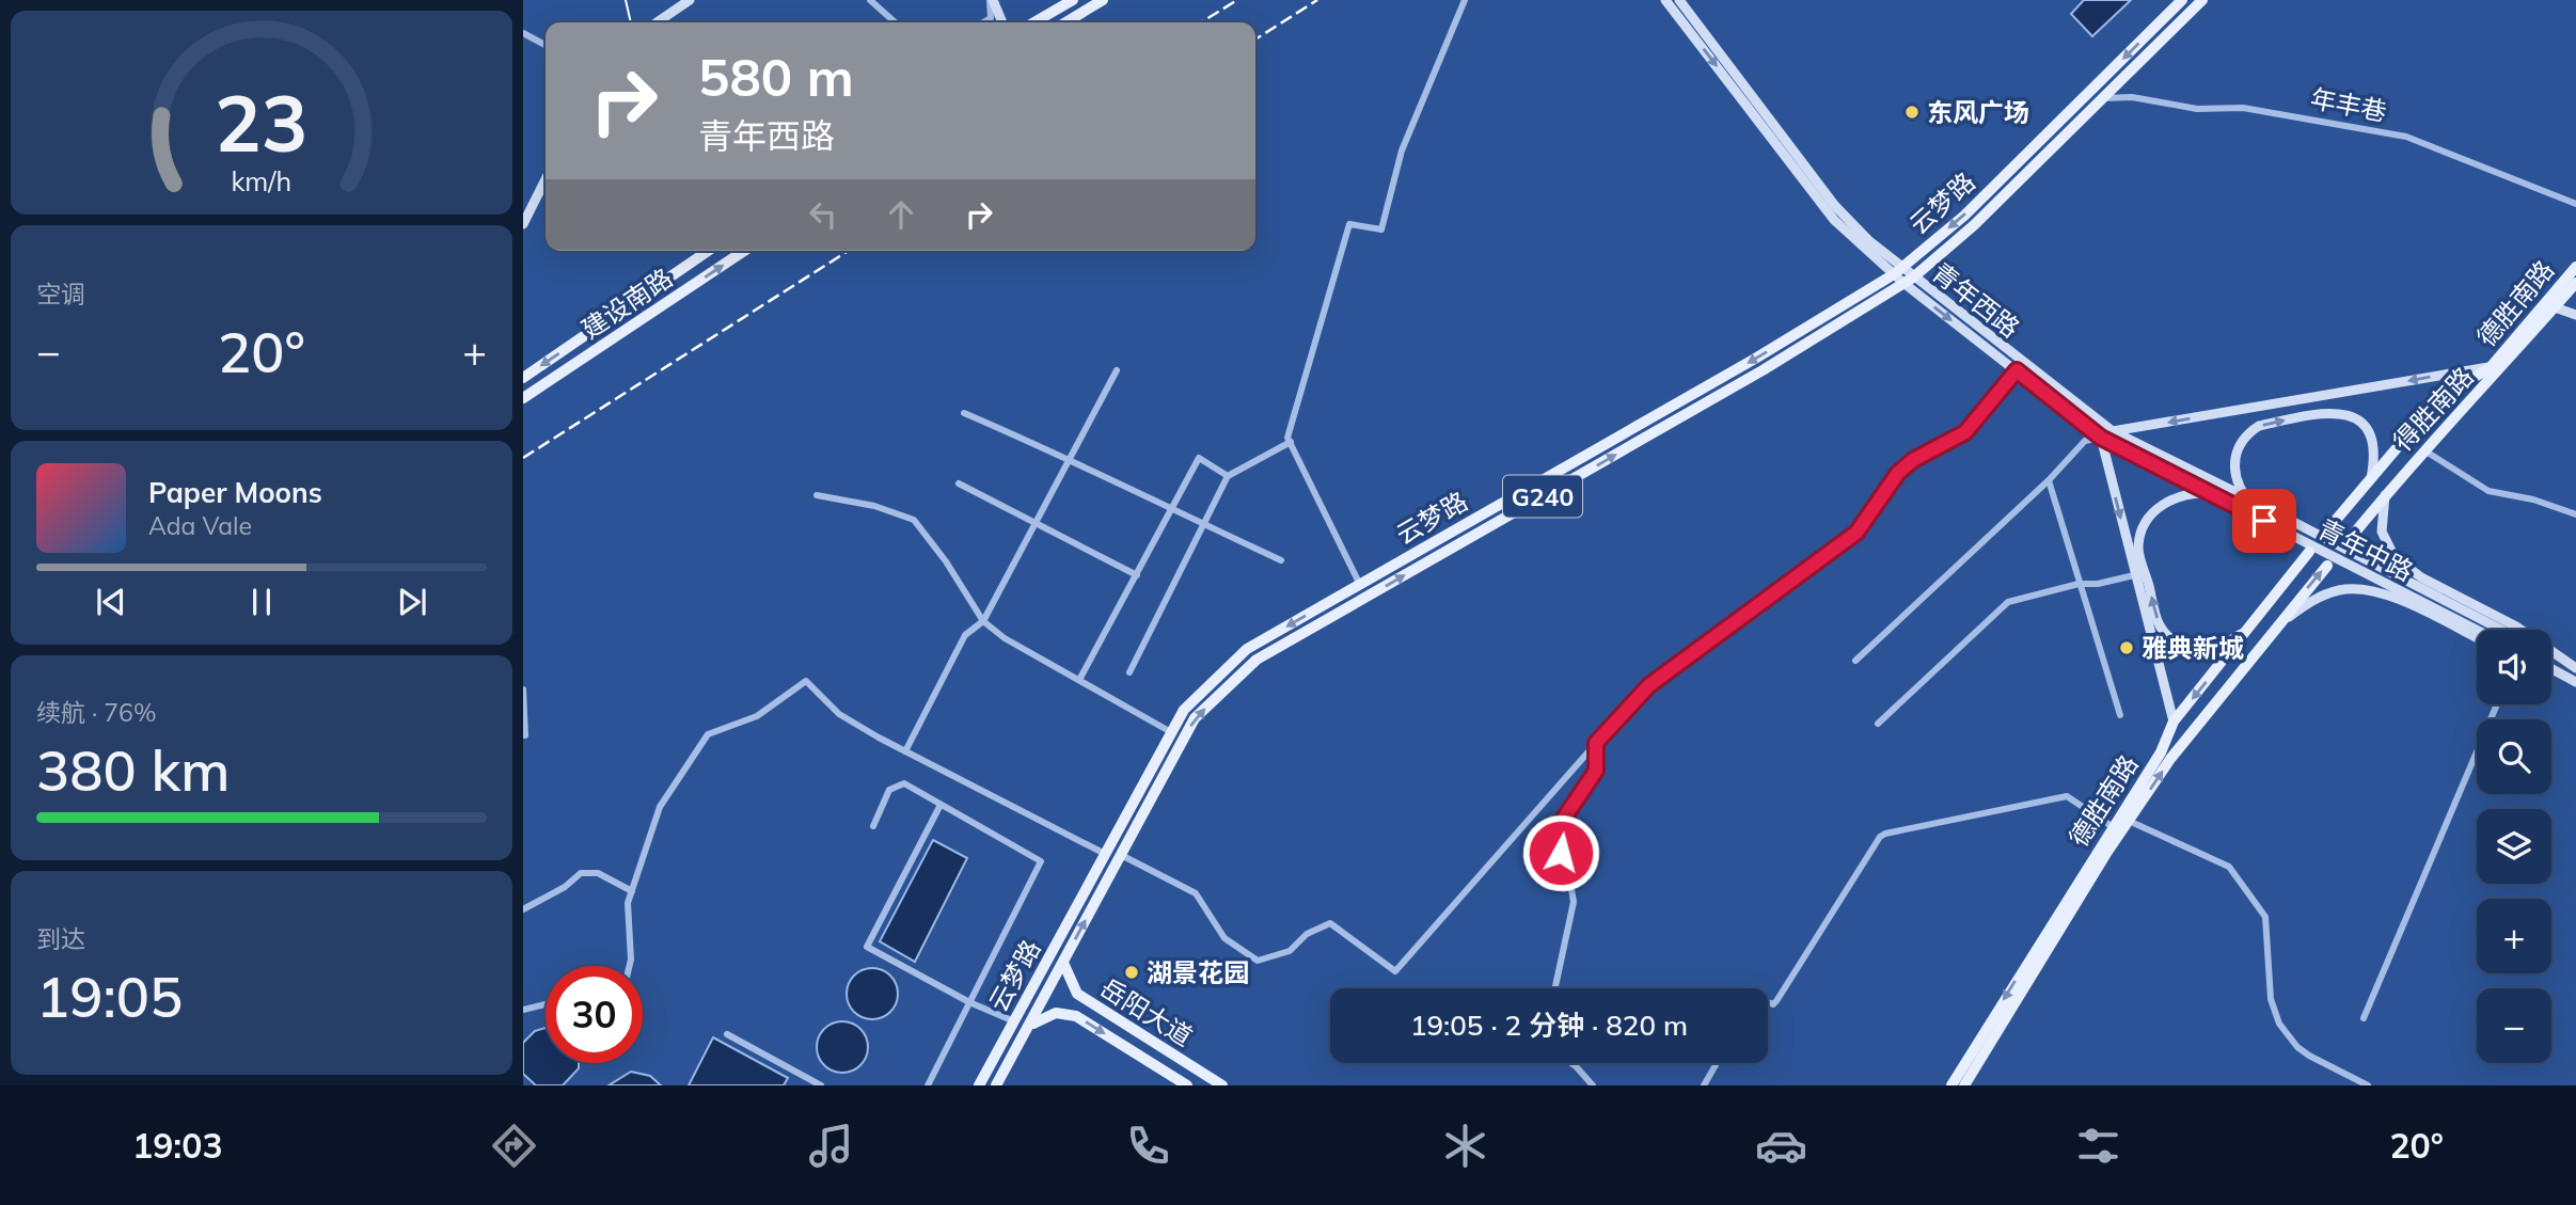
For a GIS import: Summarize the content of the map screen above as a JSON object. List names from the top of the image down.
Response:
{
  "streets": {
    "main road": [
      "云梦路",
      "青年西路",
      "建设南路",
      "德胜南路",
      "得胜南路",
      "G240",
      "青年中路",
      "岳阳大道"
    ],
    "street": ["年丰巷"]
  },
  "crossings": [
    ["年丰巷", "G240"],
    ["云梦路", "青年西路"],
    ["青年西路", "G240"],
    ["青年西路", "青年中路"],
    ["G240", "岳阳大道"]
  ],
  "places": ["东风广场", "雅典新城", "湖景花园"],
  "page": {
    "turn": ["580 m", "青年西路"],
    "tile": [
      "空调",
      ["续航 · 76%", "380 km"],
      ["到达", "19:05"]
    ],
    "heat": ["−", "20°", "+"],
    "song": ["Paper Moons", "Ada Vale"],
    "map_buttons": ["+", "−"],
    "limit": "30",
    "trip": "19:05 · 2 分钟 · 820 m",
    "tabs": ["19:03", "20°"],
    "gauge": ["23", "km/h"]
  }
}
